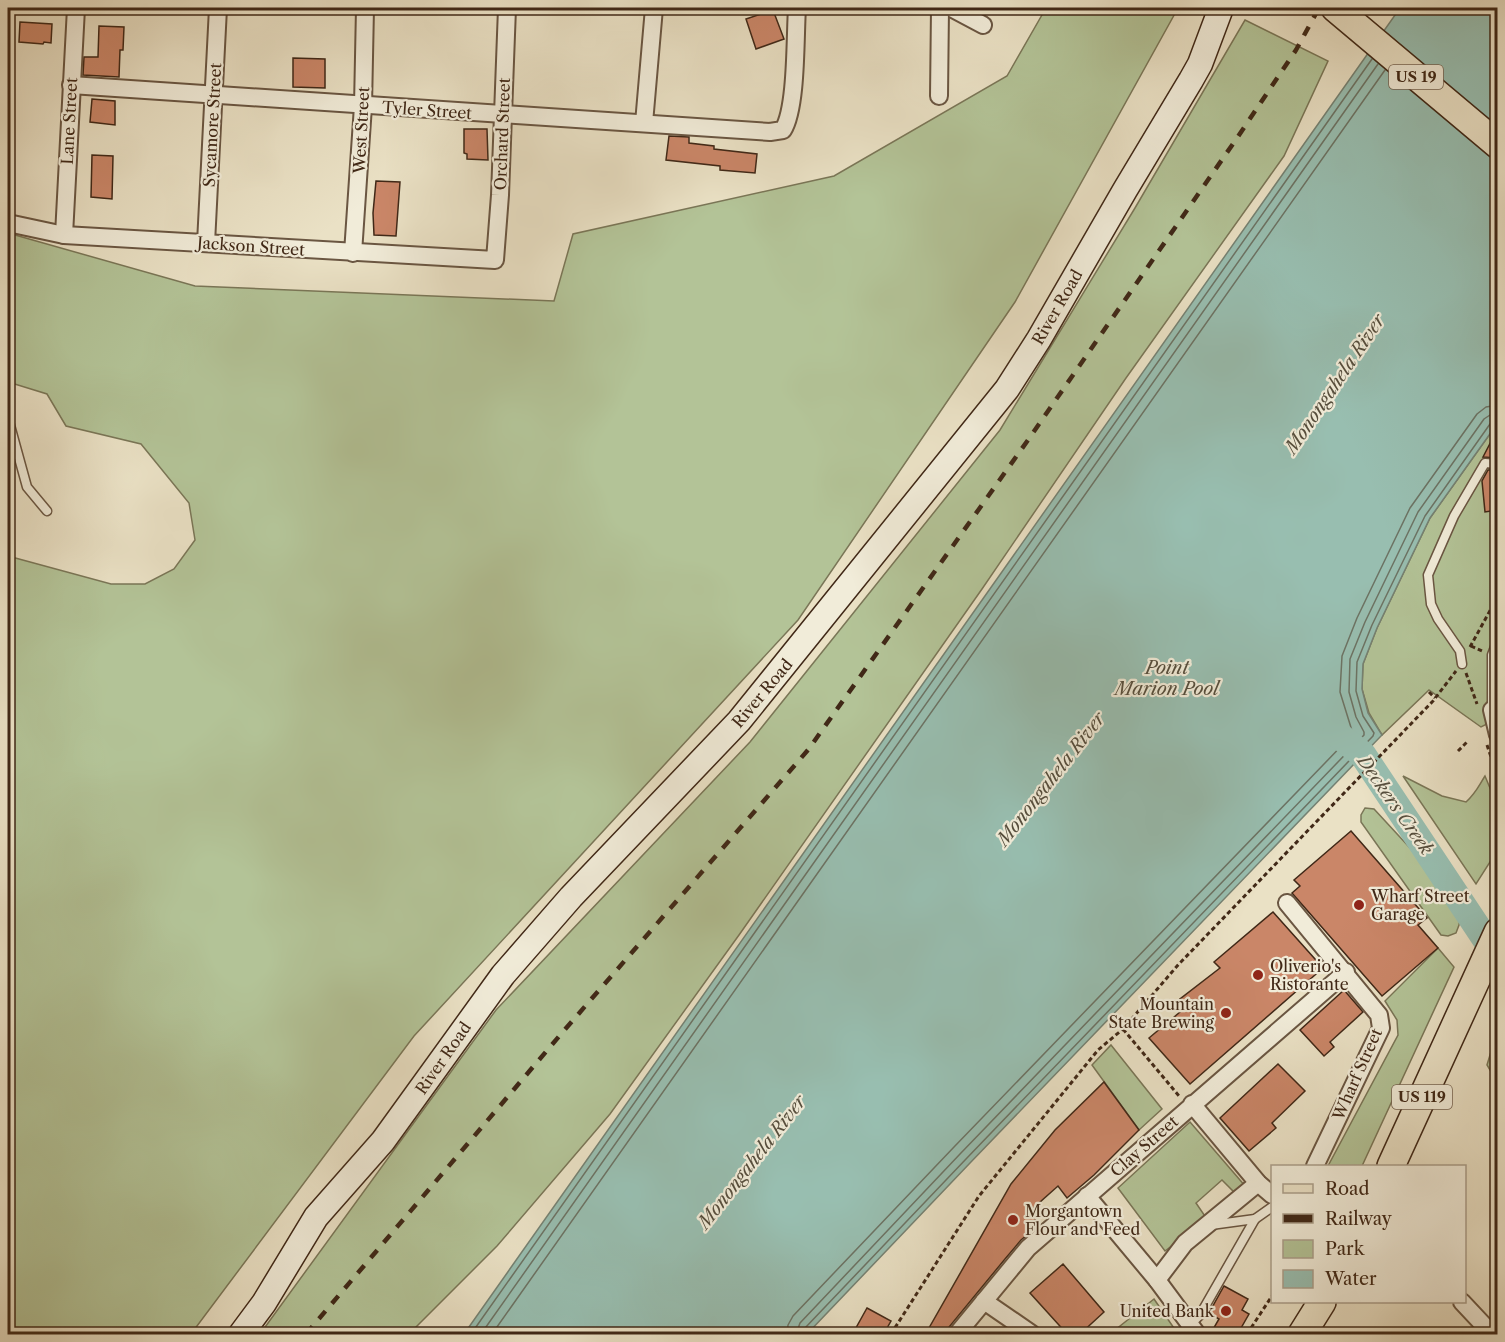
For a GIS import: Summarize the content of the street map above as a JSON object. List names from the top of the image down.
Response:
{
  "streets": {
    "main road": ["US 19", "US 119"],
    "street": [
      "Tyler Street",
      "Lane Street",
      "Sycamore Street",
      "West Street",
      "Orchard Street",
      "Jackson Street",
      "River Road",
      "Wharf Street",
      "Clay Street"
    ]
  },
  "crossings": [
    ["Tyler Street", "Lane Street"],
    ["Tyler Street", "Sycamore Street"],
    ["Tyler Street", "West Street"],
    ["Tyler Street", "Orchard Street"],
    ["Lane Street", "Jackson Street"],
    ["Sycamore Street", "Jackson Street"],
    ["West Street", "Jackson Street"],
    ["Orchard Street", "Jackson Street"],
    ["Wharf Street", "Clay Street"]
  ],
  "water": ["Monongahela River", "Point Marion Pool", "Deckers Creek"],
  "places": [
    "Wharf Street Garage",
    "Oliverio's Ristorante",
    "Mountain State Brewing",
    "Morgantown Flour and Feed",
    "United Bank"
  ],
  "legend": [
    "Road",
    "Railway",
    "Park",
    "Water"
  ]
}
